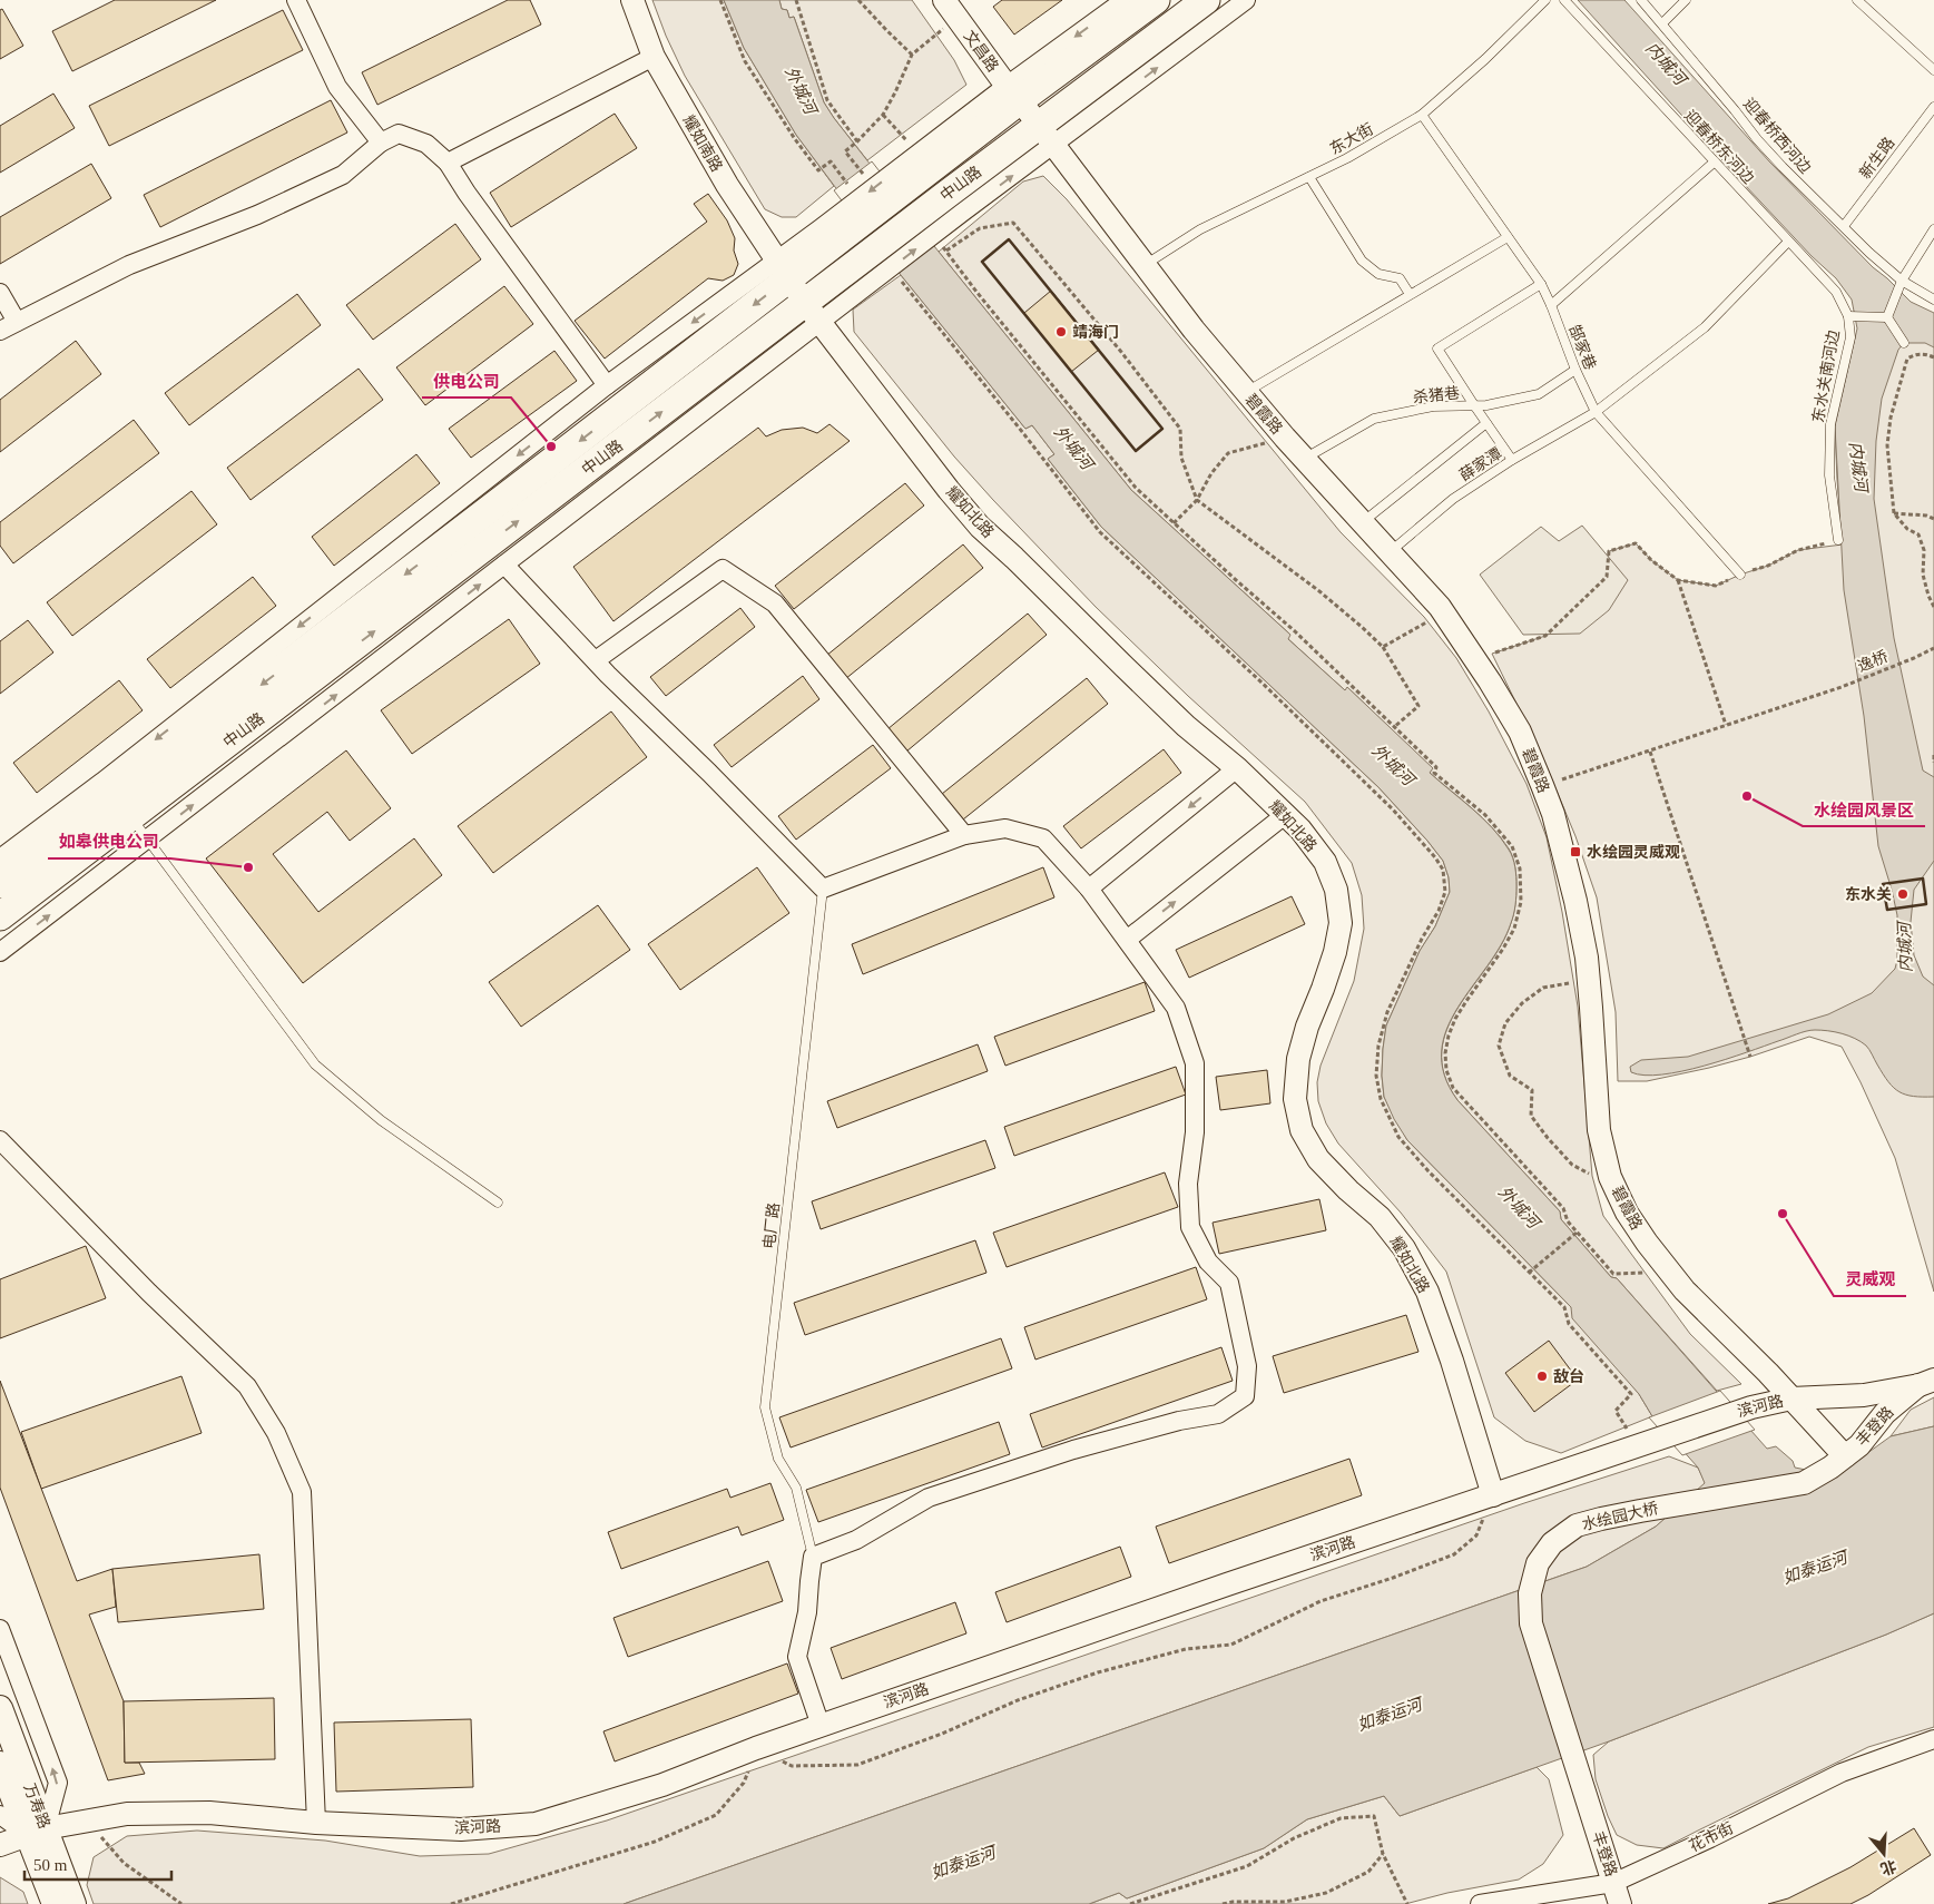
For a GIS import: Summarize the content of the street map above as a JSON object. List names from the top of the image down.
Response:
{
  "streets": {
    "main road": ["中山路", "万寿路"],
    "street": [
      "文昌路",
      "耀如南路",
      "碧霞路",
      "耀如北路",
      "滨河路",
      "丰登路",
      "水绘园大桥",
      "花市街"
    ],
    "lane": [
      "迎春桥西河边",
      "东大街",
      "迎春桥东河边",
      "新生路",
      "郜家巷",
      "东水关南河边",
      "杀猪巷",
      "薛家潭",
      "电厂路"
    ],
    "path": ["逸桥"]
  },
  "crossings": [
    ["文昌路", "中山路"],
    ["文昌路", "碧霞路"],
    ["迎春桥西河边", "新生路"],
    ["东大街", "郜家巷"],
    ["东大街", "碧霞路"],
    ["耀如南路", "中山路"],
    ["耀如南路", "耀如北路"],
    ["迎春桥东河边", "东水关南河边"],
    ["迎春桥东河边", "薛家潭"],
    ["中山路", "碧霞路"],
    ["中山路", "耀如北路"],
    ["郜家巷", "杀猪巷"],
    ["郜家巷", "薛家潭"],
    ["杀猪巷", "碧霞路"],
    ["碧霞路", "薛家潭"],
    ["碧霞路", "逸桥"],
    ["碧霞路", "滨河路"],
    ["碧霞路", "丰登路"],
    ["碧霞路", "水绘园大桥"],
    ["耀如北路", "滨河路"],
    ["滨河路", "万寿路"],
    ["丰登路", "水绘园大桥"],
    ["丰登路", "花市街"]
  ],
  "water": ["内城河", "外城河", "如泰运河"],
  "places": {
    "other": [
      "靖海门",
      "供电公司",
      "水绘园风景区",
      "如皋供电公司",
      "东水关",
      "灵威观",
      "敌台"
    ],
    "transit": ["水绘园灵威观"]
  },
  "scale_bar": "50 m",
  "north": "bottom"
}
